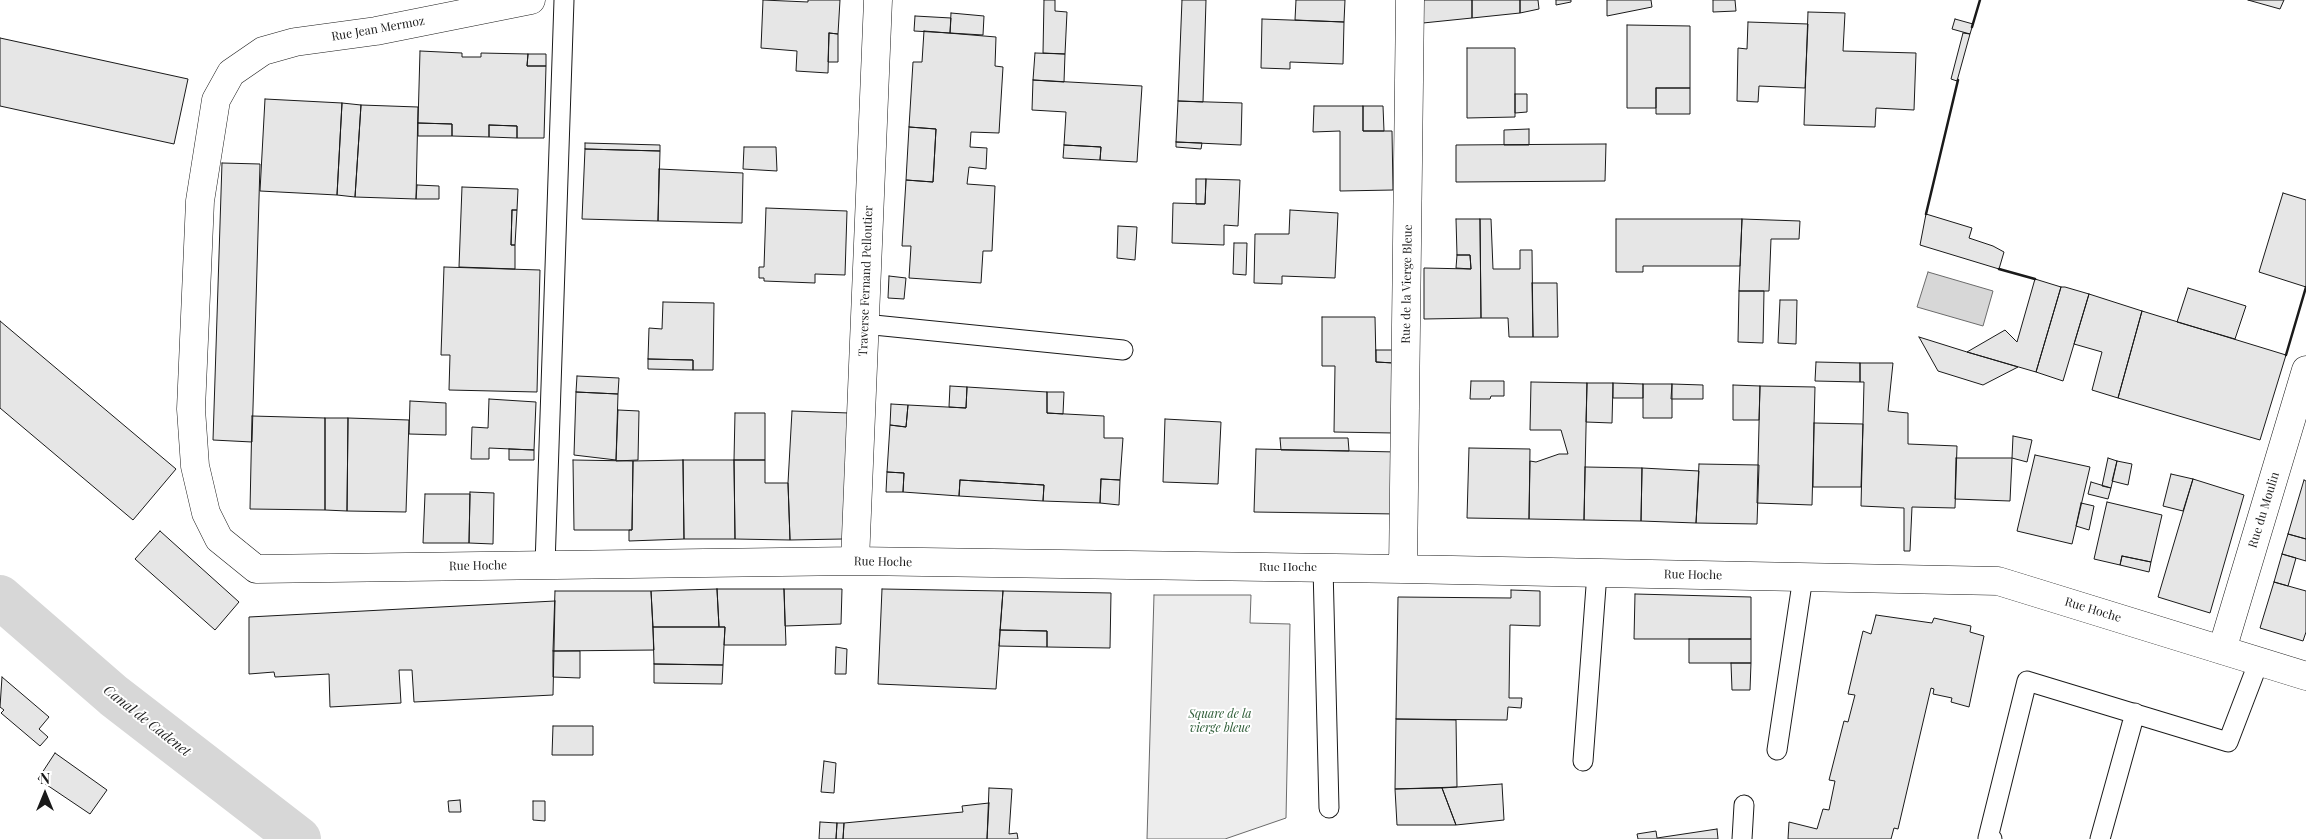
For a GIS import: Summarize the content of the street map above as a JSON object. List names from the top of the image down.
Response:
{
  "streets": {
    "street": [
      "Rue Jean Mermoz",
      "Traverse Fernand Pelloutier",
      "Rue de la Vierge Bleue",
      "Rue du Moulin",
      "Rue Hoche"
    ]
  },
  "crossings": [
    ["Rue Jean Mermoz", "Rue Hoche"],
    ["Traverse Fernand Pelloutier", "Rue Hoche"],
    ["Rue de la Vierge Bleue", "Rue Hoche"],
    ["Rue du Moulin", "Rue Hoche"]
  ],
  "water": ["Canal de Cadenet"],
  "parks": ["Square de la vierge bleue"],
  "north": "top"
}
